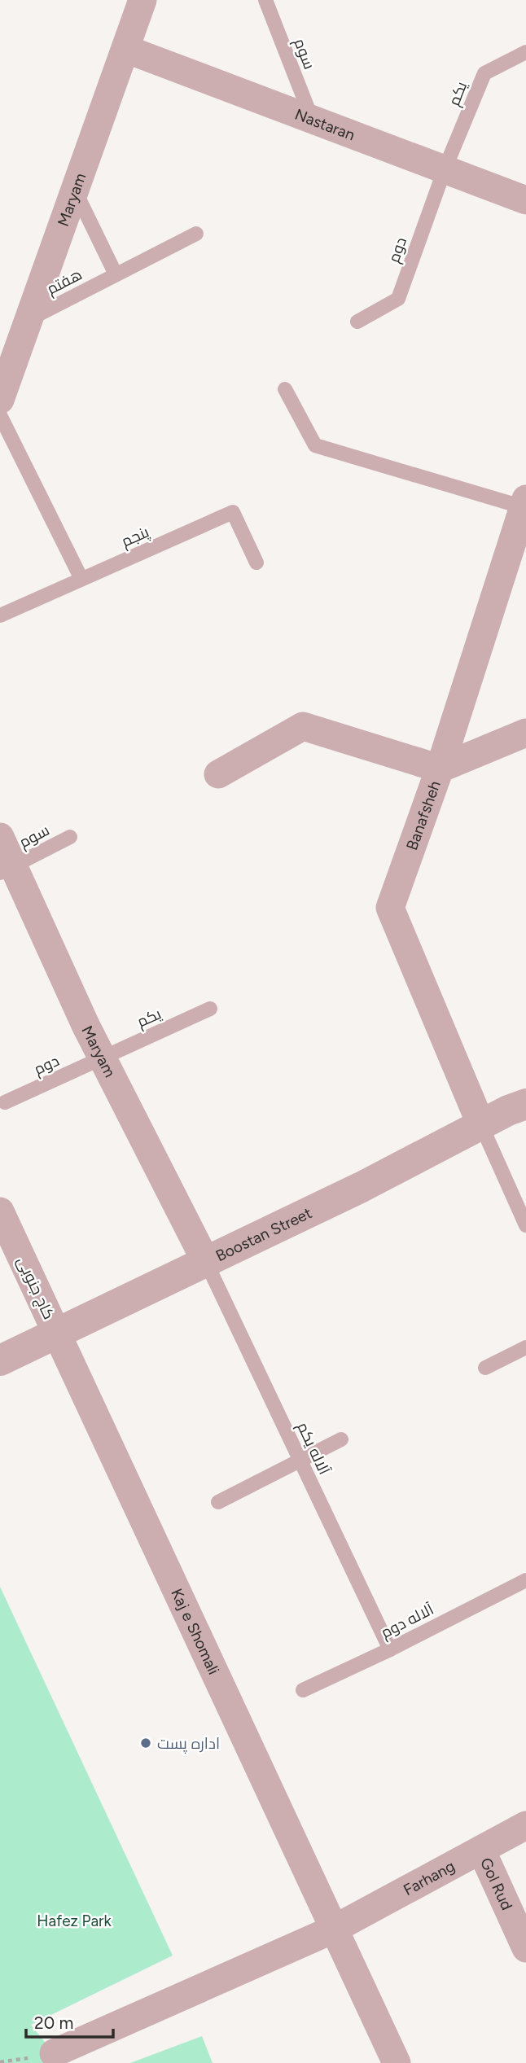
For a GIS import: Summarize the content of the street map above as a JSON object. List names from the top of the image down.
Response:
{
  "streets": {
    "street": [
      "Nastaran",
      "Maryam",
      "Banafsheh",
      "Boostan Street",
      "کاج جنوبی",
      "Kaj e Shomali",
      "Farhang",
      "Gol Rud"
    ],
    "lane": [
      "سوم",
      "یکم",
      "دوم",
      "هفتم",
      "پنجم",
      "آلاله یکم",
      "آلاله دوم"
    ]
  },
  "crossings": [
    ["سوم", "Nastaran"],
    ["سوم", "Maryam"],
    ["یکم", "Nastaran"],
    ["یکم", "Maryam"],
    ["یکم", "دوم"],
    ["Nastaran", "Maryam"],
    ["Nastaran", "دوم"],
    ["Maryam", "دوم"],
    ["Maryam", "هفتم"],
    ["Maryam", "Boostan Street"],
    ["Maryam", "آلاله یکم"],
    ["Banafsheh", "Boostan Street"],
    ["Boostan Street", "کاج جنوبی"],
    ["Boostan Street", "آلاله یکم"],
    ["Boostan Street", "Kaj e Shomali"],
    ["کاج جنوبی", "Kaj e Shomali"],
    ["آلاله یکم", "آلاله دوم"],
    ["Kaj e Shomali", "Farhang"],
    ["Farhang", "Gol Rud"]
  ],
  "parks": ["Hafez Park"],
  "places": ["اداره پست"],
  "scale_bar": "20 m"
}
